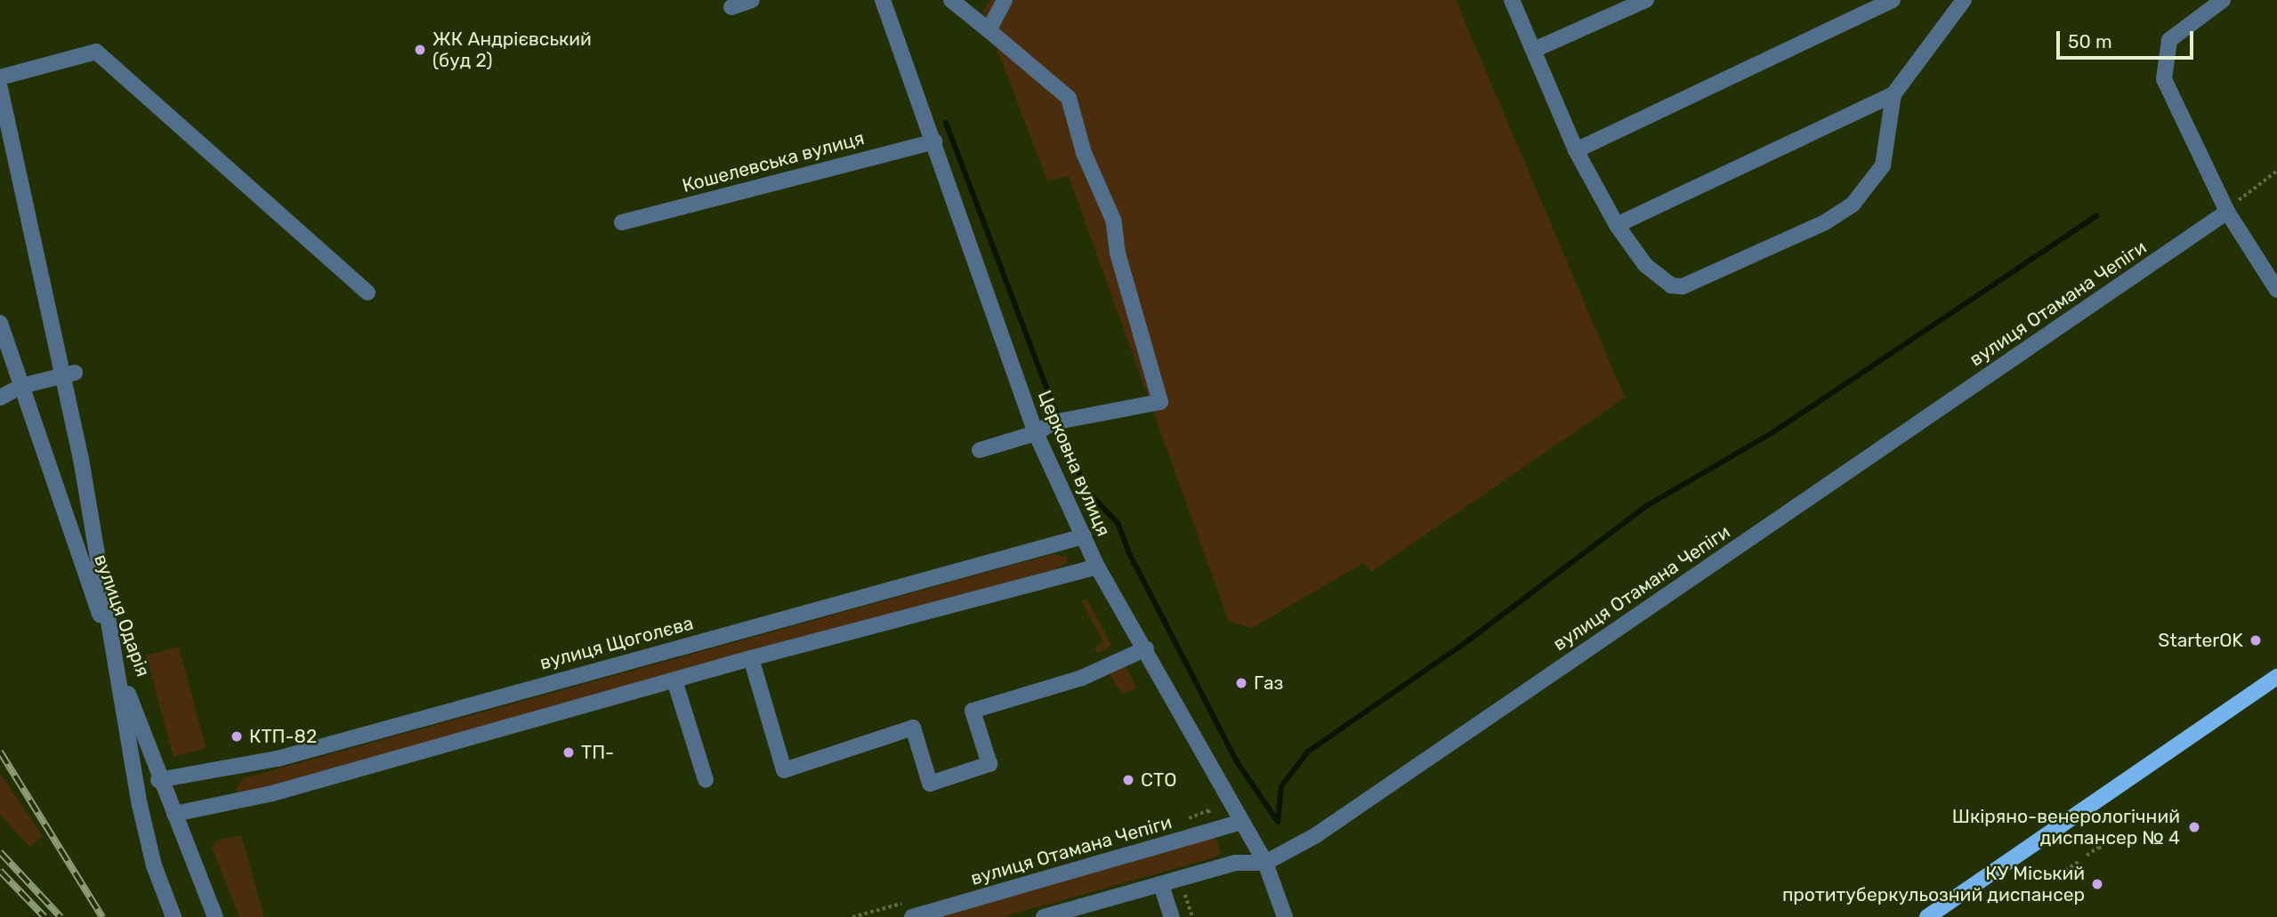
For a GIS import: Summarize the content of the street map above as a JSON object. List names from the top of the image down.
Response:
{
  "streets": {
    "street": [
      "Кошелевська вулиця",
      "вулиця Отамана Чепіги",
      "Церковна вулиця",
      "вулиця Одарія",
      "вулиця Щоголєва"
    ]
  },
  "crossings": [
    ["Кошелевська вулиця", "Церковна вулиця"],
    ["вулиця Отамана Чепіги", "Церковна вулиця"],
    ["Церковна вулиця", "вулиця Щоголєва"],
    ["вулиця Одарія", "вулиця Щоголєва"]
  ],
  "places": [
    "ЖК Андрієвський (буд 2)",
    "StarterOK",
    "Газ",
    "КТП-82",
    "ТП-",
    "СТО",
    "Шкіряно-венерологічний диспансер № 4",
    "КУ Міський протитуберкульозний диспансер"
  ],
  "scale_bar": "50 m"
}
